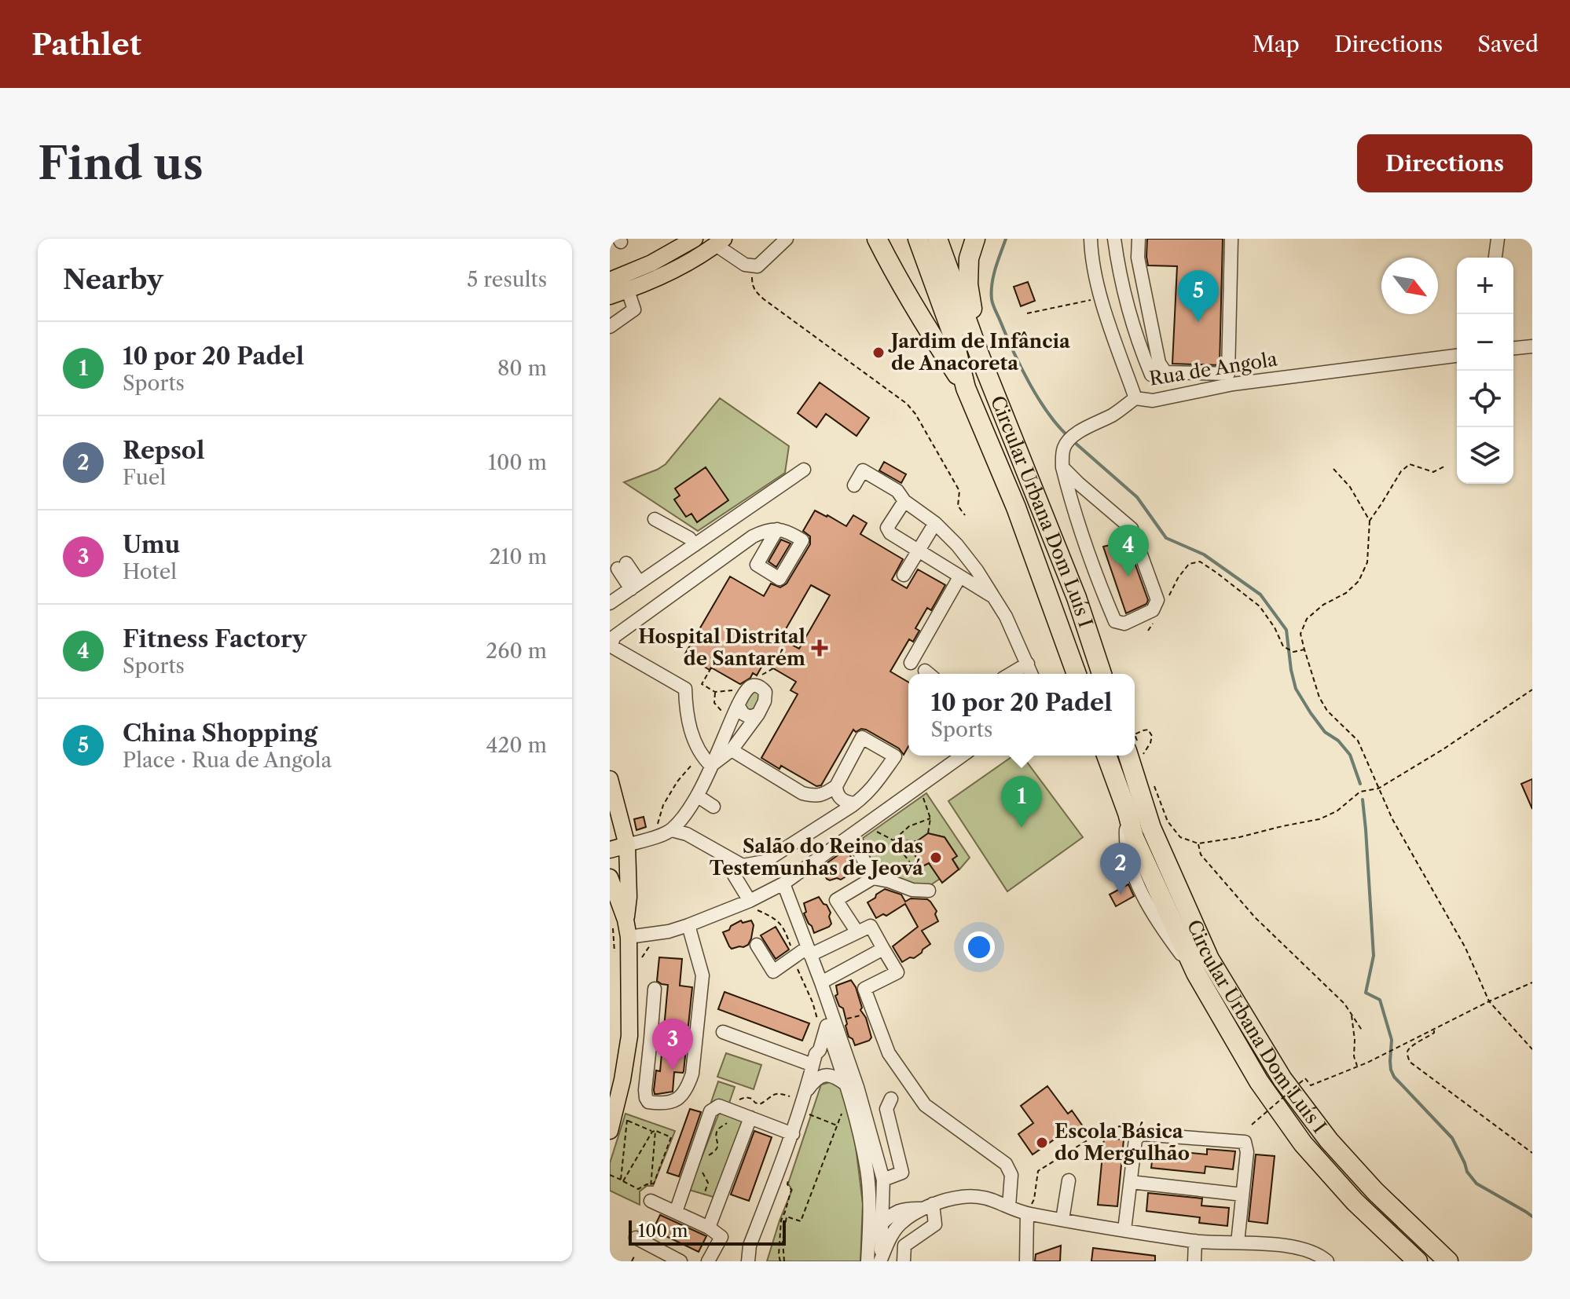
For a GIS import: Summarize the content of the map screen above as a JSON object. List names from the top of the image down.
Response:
{
  "streets": {
    "highway": ["Circular Urbana Dom Luís I"],
    "street": ["Rua de Angola"]
  },
  "places": {
    "other": ["Jardim de Infância de Anacoreta", "Salão do Reino das Testemunhas de Jeová", "Escola Básica do Mergulhão"],
    "health": ["Hospital Distrital de Santarém"]
  },
  "scale_bar": "100 m",
  "north": "bottom right",
  "page": {
    "header": "Pathlet",
    "nav": ["Map", "Directions", "Saved"],
    "buttons": "Directions",
    "title": "Find us",
    "heading": ["Nearby", "5 results"],
    "map_buttons": ["+", "−"],
    "pins": [
      "5",
      "4",
      "1",
      "2",
      "3"
    ],
    "list": [
      {
        "mark": "1",
        "name": "10 por 20 Padel",
        "note": "Sports",
        "value": "80 m"
      },
      {
        "mark": "2",
        "name": "Repsol",
        "note": "Fuel",
        "value": "100 m"
      },
      {
        "mark": "3",
        "name": "Umu",
        "note": "Hotel",
        "value": "210 m"
      },
      {
        "mark": "4",
        "name": "Fitness Factory",
        "note": "Sports",
        "value": "260 m"
      },
      {
        "mark": "5",
        "name": "China Shopping",
        "note": "Place · Rua de Angola",
        "value": "420 m"
      }
    ],
    "popup": ["10 por 20 Padel", "Sports"],
    "scale": "100 m"
  }
}
